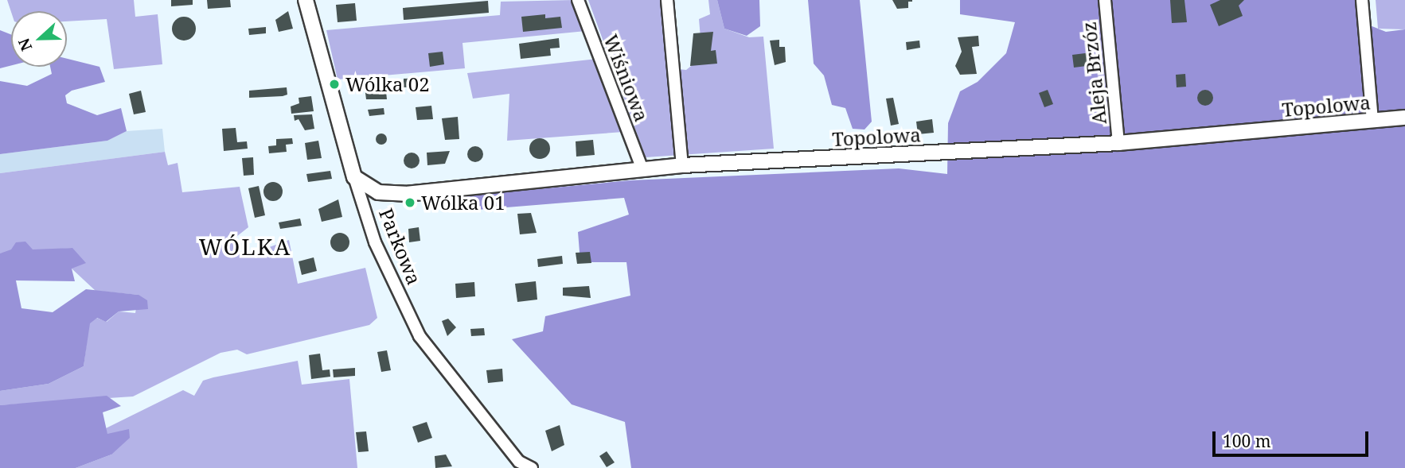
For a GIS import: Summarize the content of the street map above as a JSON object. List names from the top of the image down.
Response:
{
  "streets": {
    "street": [
      "Aleja Brzóz",
      "Wiśniowa",
      "Topolowa",
      "Parkowa"
    ]
  },
  "crossings": [
    ["Aleja Brzóz", "Topolowa"],
    ["Wiśniowa", "Topolowa"],
    ["Topolowa", "Parkowa"]
  ],
  "districts": ["WÓLKA"],
  "places": ["Wólka 02", "Wólka 01"],
  "scale_bar": "100 m",
  "north": "left"
}
